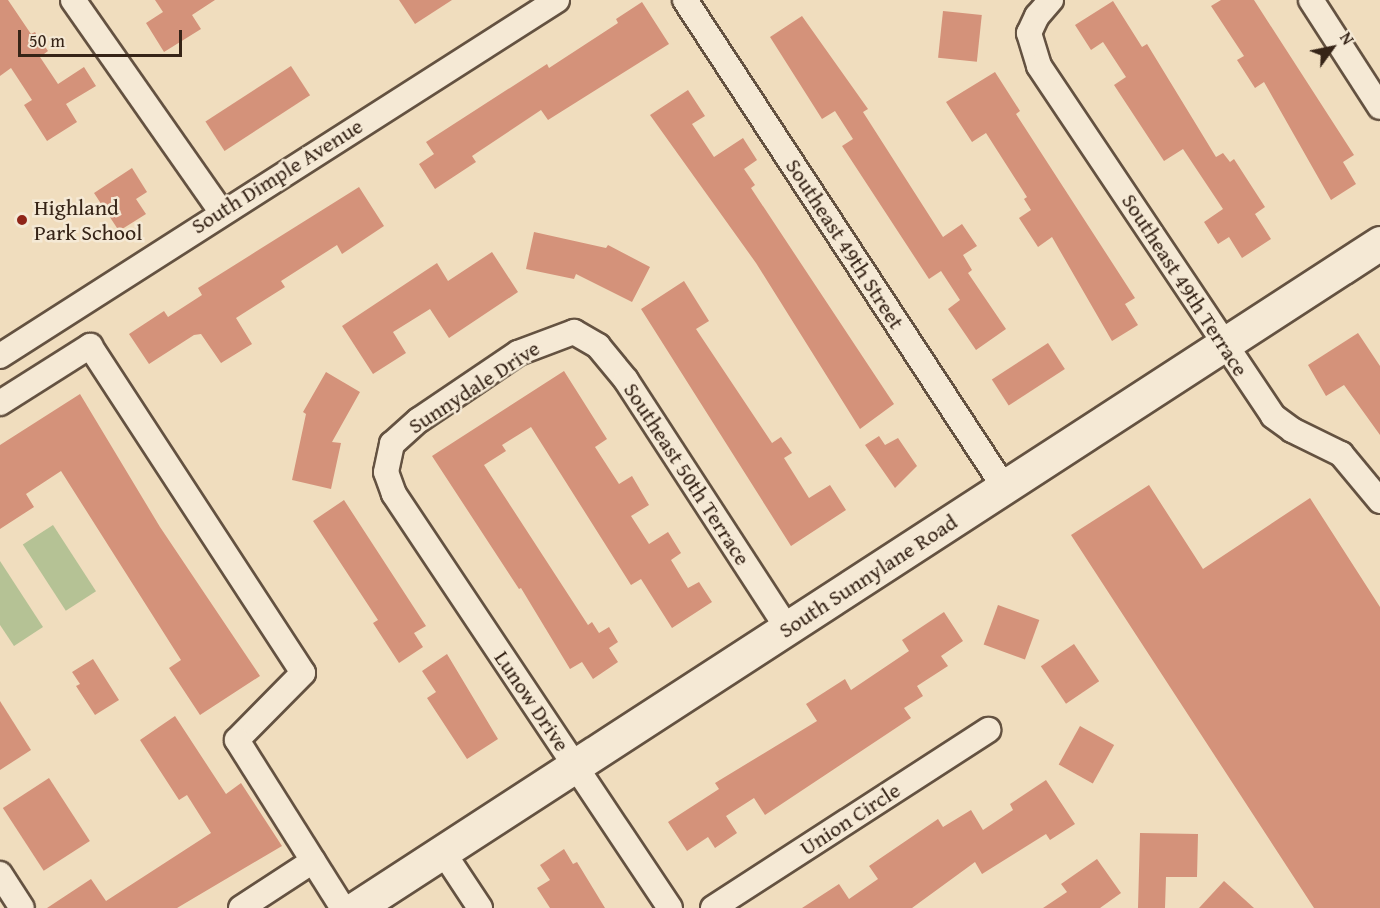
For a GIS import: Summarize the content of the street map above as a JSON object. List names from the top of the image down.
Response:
{
  "streets": {
    "main road": ["South Sunnylane Road"],
    "street": [
      "South Dimple Avenue",
      "Southeast 49th Street",
      "Southeast 49th Terrace",
      "Sunnydale Drive",
      "Southeast 50th Terrace",
      "Lunow Drive",
      "Union Circle"
    ]
  },
  "crossings": [
    ["Southeast 49th Street", "South Sunnylane Road"],
    ["Southeast 49th Terrace", "South Sunnylane Road"],
    ["Sunnydale Drive", "Southeast 50th Terrace"],
    ["Sunnydale Drive", "Lunow Drive"],
    ["Southeast 50th Terrace", "South Sunnylane Road"],
    ["South Sunnylane Road", "Lunow Drive"]
  ],
  "places": ["Highland Park School"],
  "scale_bar": "50 m",
  "north": "top right"
}
